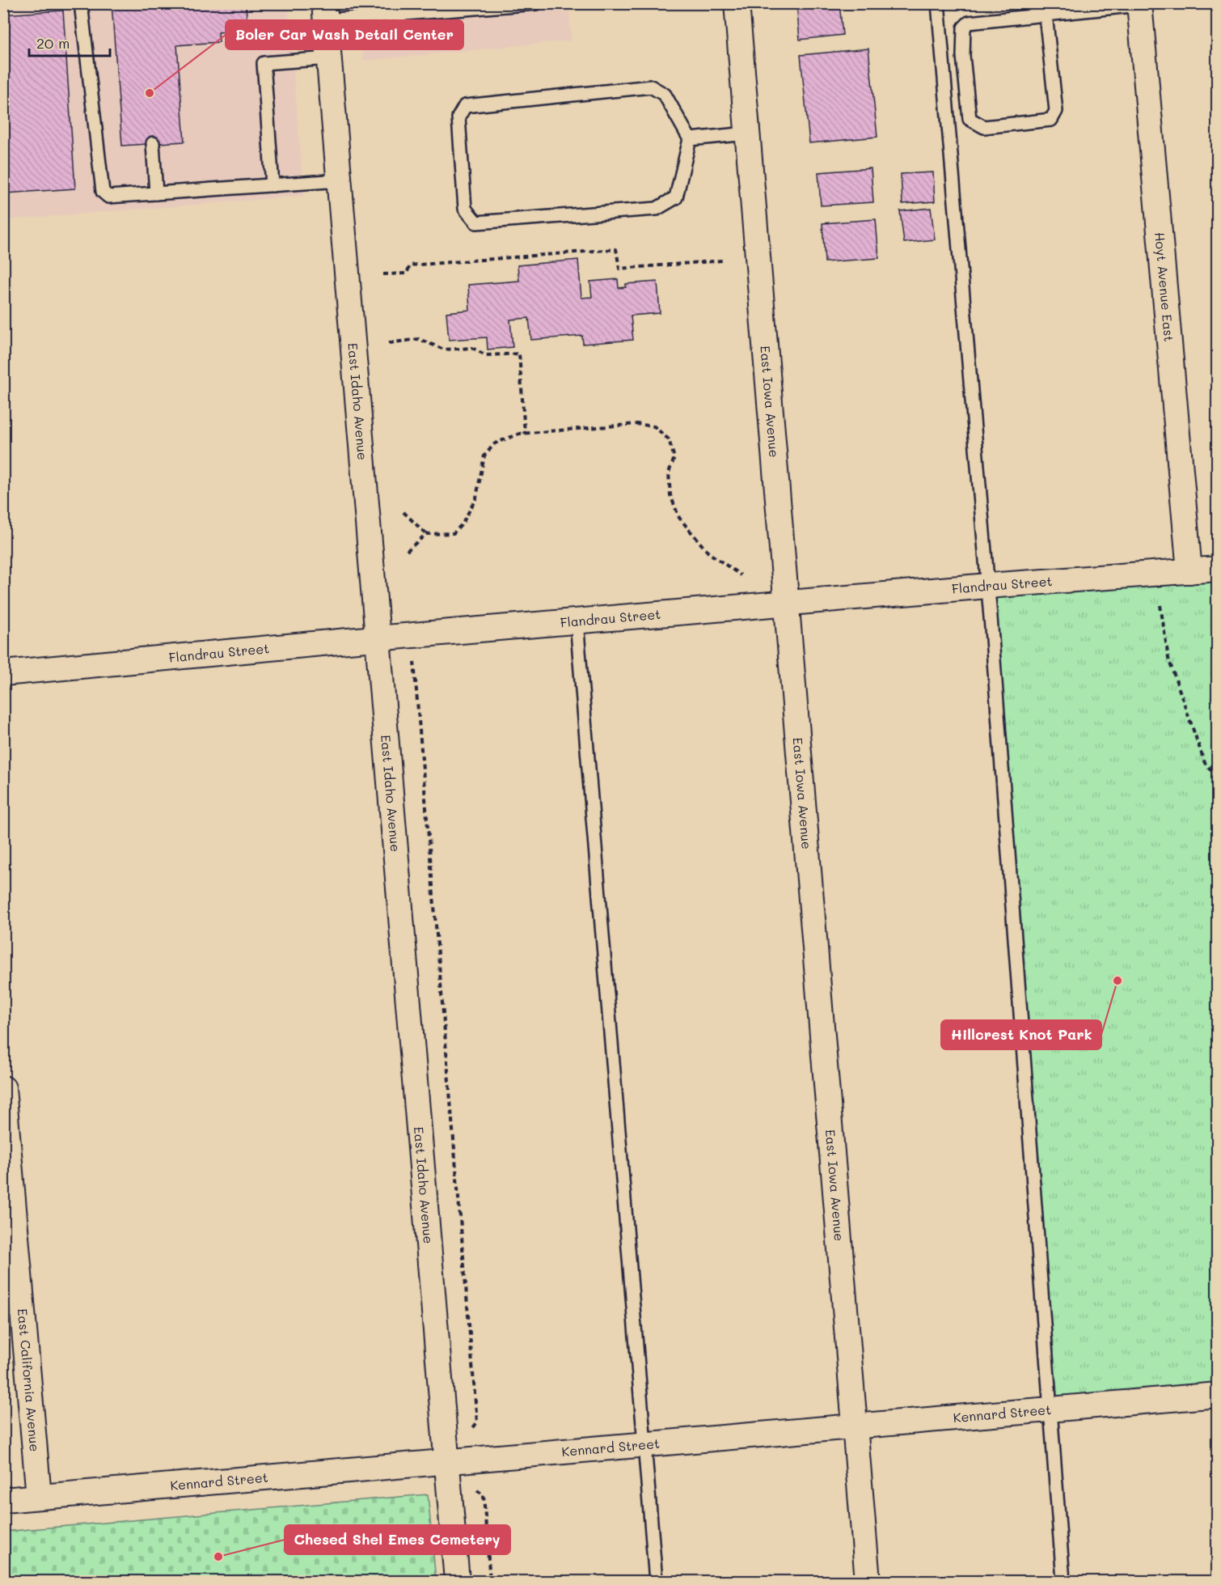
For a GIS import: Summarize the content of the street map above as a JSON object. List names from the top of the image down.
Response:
{
  "streets": {
    "street": [
      "Hoyt Avenue East",
      "East Idaho Avenue",
      "East Iowa Avenue",
      "Flandrau Street",
      "East California Avenue",
      "Kennard Street"
    ]
  },
  "crossings": [
    ["Hoyt Avenue East", "Flandrau Street"],
    ["East Idaho Avenue", "Flandrau Street"],
    ["East Idaho Avenue", "Kennard Street"],
    ["East Iowa Avenue", "Flandrau Street"],
    ["East Iowa Avenue", "Kennard Street"],
    ["East California Avenue", "Kennard Street"]
  ],
  "places": ["Boler Car Wash Detail Center", "Hillcrest Knot Park", "Chesed Shel Emes Cemetery"],
  "scale_bar": "20 m"
}
